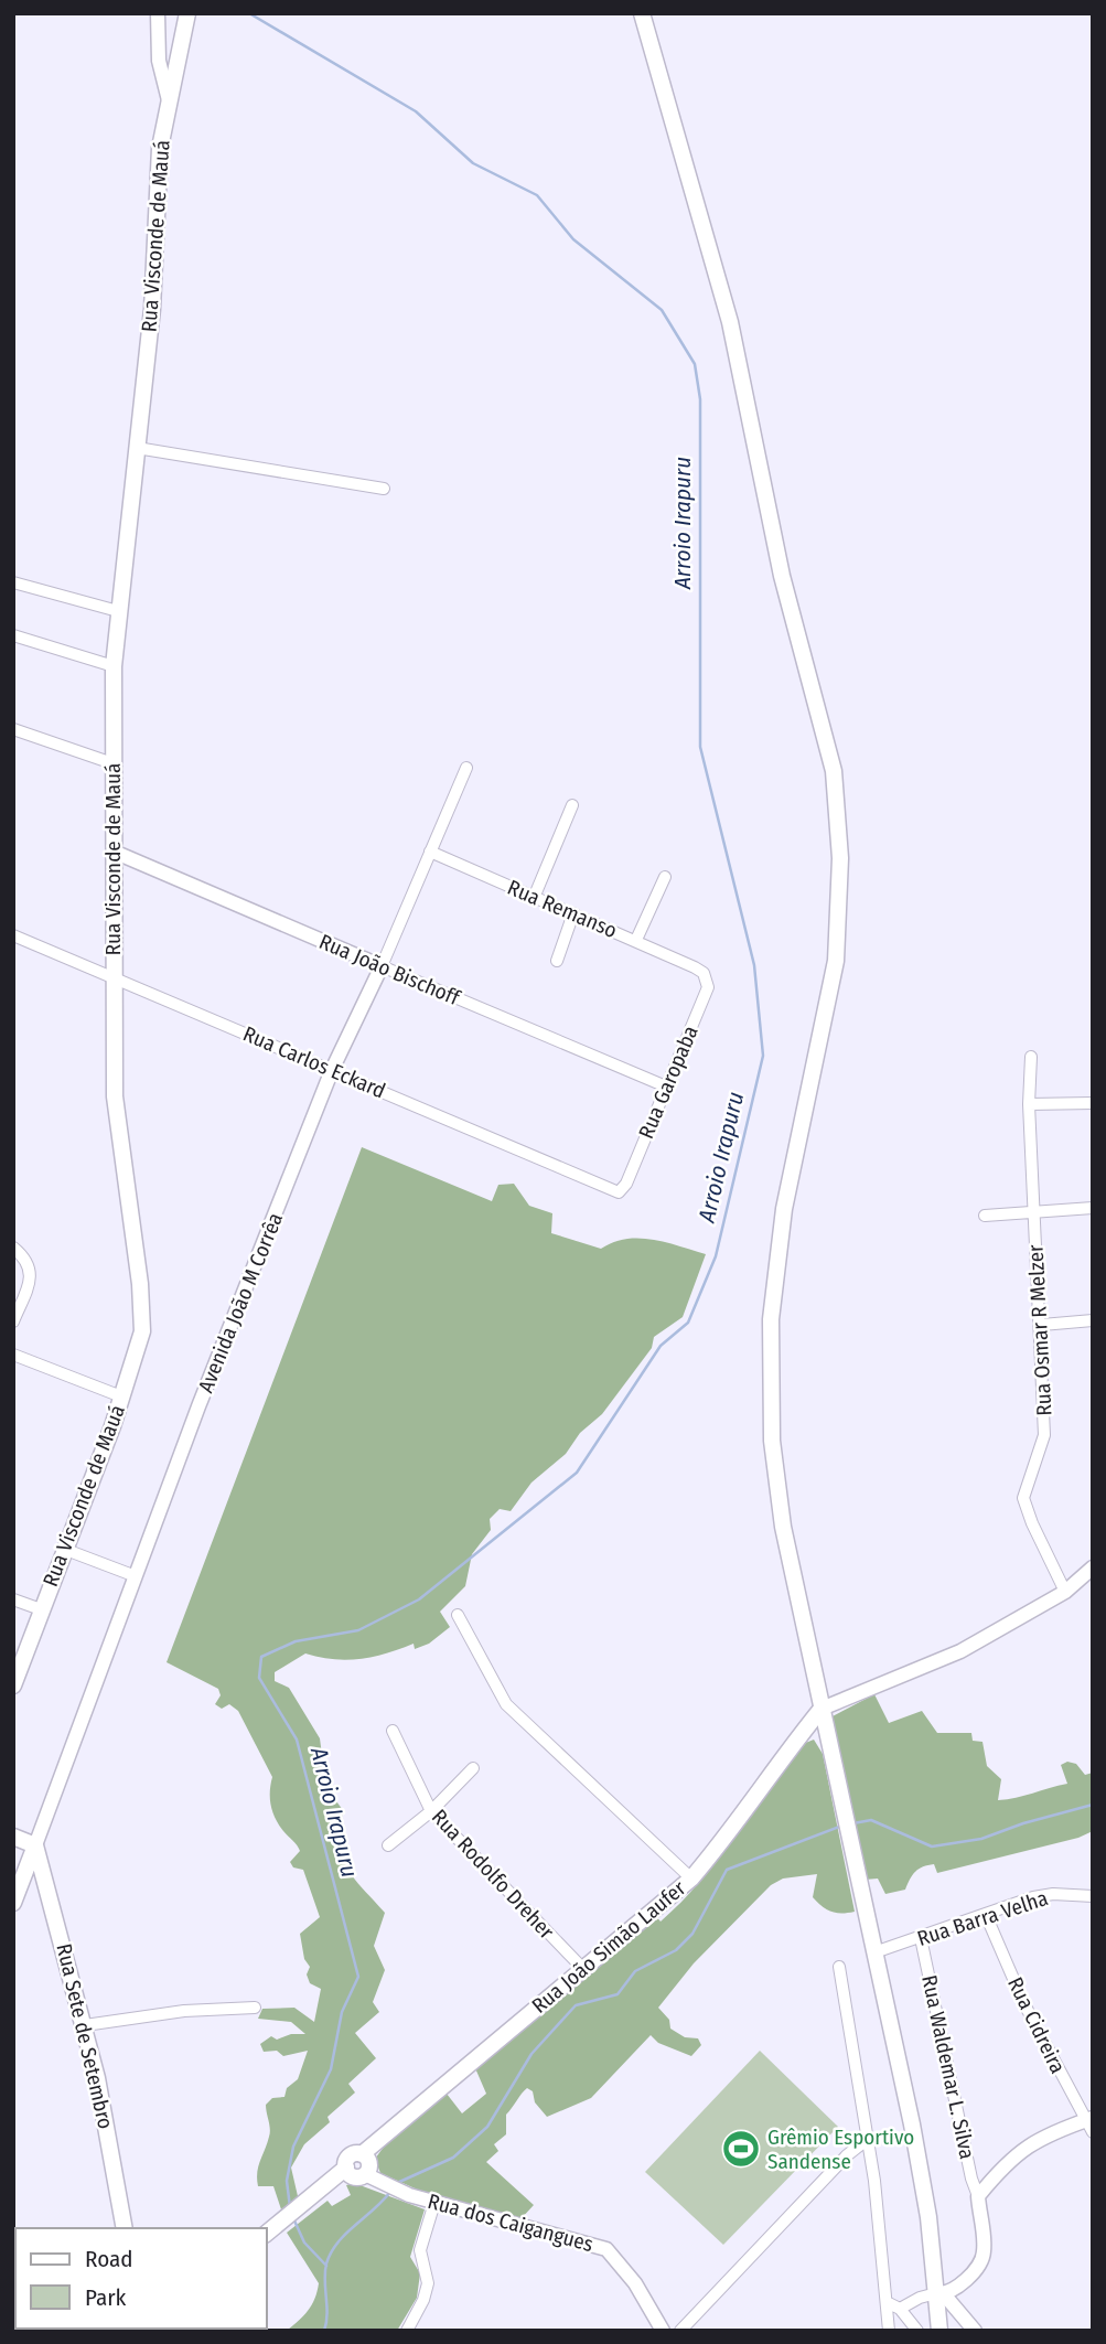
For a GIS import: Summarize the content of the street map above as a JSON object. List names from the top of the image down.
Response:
{
  "streets": {
    "main road": ["Rua Visconde de Mauá", "Rua João Simão Laufer", "Rua Sete de Setembro"],
    "street": [
      "Rua Remanso",
      "Rua João Bischoff",
      "Rua Carlos Eckard",
      "Rua Garopaba",
      "Avenida João M Corrêa",
      "Rua Osmar R Melzer",
      "Rua Rodolfo Dreher",
      "Rua Barra Velha",
      "Rua Cidreira",
      "Rua Waldemar L. Silva",
      "Rua dos Caigangues"
    ]
  },
  "crossings": [
    ["Rua Visconde de Mauá", "Rua João Bischoff"],
    ["Rua Visconde de Mauá", "Rua Carlos Eckard"],
    ["Rua Remanso", "Rua Garopaba"],
    ["Rua Remanso", "Avenida João M Corrêa"],
    ["Rua João Bischoff", "Rua Garopaba"],
    ["Rua João Bischoff", "Avenida João M Corrêa"],
    ["Rua Carlos Eckard", "Rua Garopaba"],
    ["Rua Carlos Eckard", "Avenida João M Corrêa"],
    ["Avenida João M Corrêa", "Rua Sete de Setembro"],
    ["Rua Rodolfo Dreher", "Rua João Simão Laufer"],
    ["Rua Barra Velha", "Rua Cidreira"],
    ["Rua Barra Velha", "Rua Waldemar L. Silva"],
    ["Rua João Simão Laufer", "Rua dos Caigangues"]
  ],
  "water": ["Arroio Irapuru"],
  "places": {
    "sports": ["Grêmio Esportivo Sandense"]
  },
  "legend": ["Road", "Park"]
}
